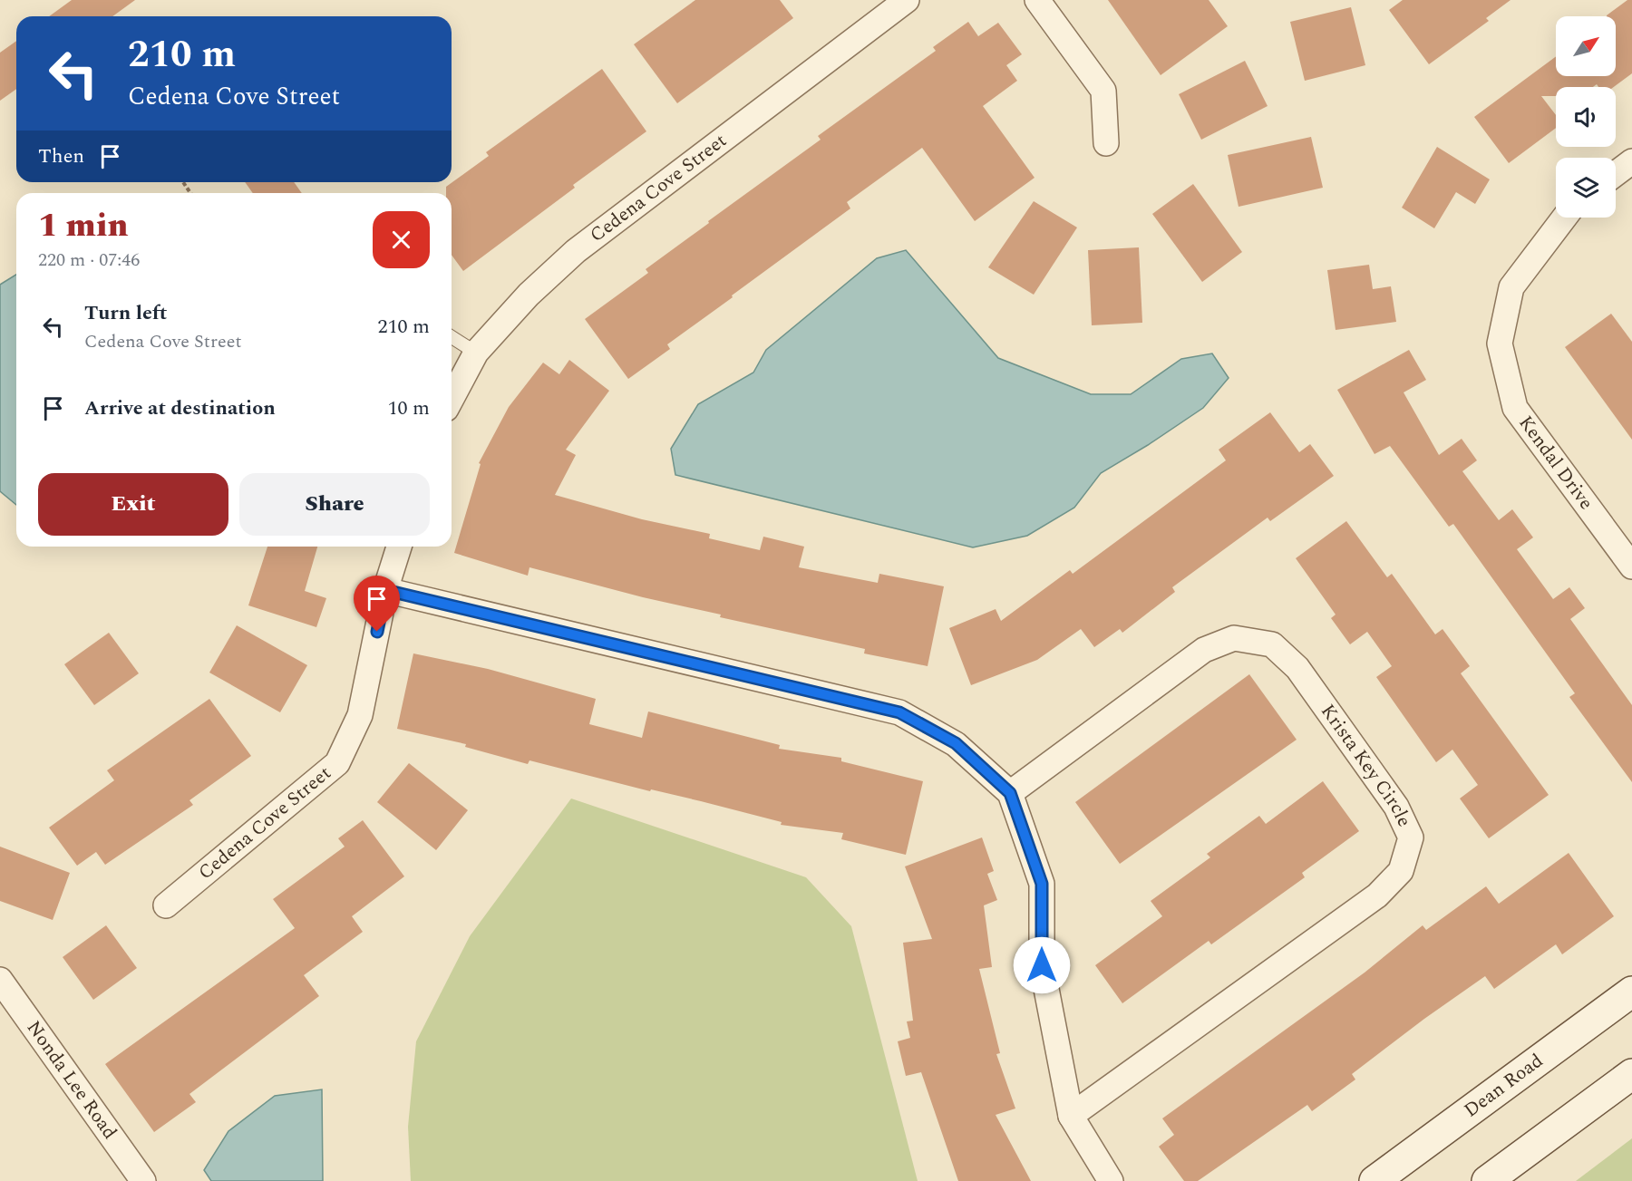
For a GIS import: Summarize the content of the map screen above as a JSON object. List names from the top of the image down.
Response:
{
  "streets": {
    "main road": ["Dean Road"],
    "street": [
      "Cedena Cove Street",
      "Kendal Drive",
      "Krista Key Circle",
      "Nonda Lee Road"
    ]
  },
  "north": "top right",
  "page": {
    "turn": ["210 m", "Cedena Cove Street"],
    "then": "Then",
    "heading": ["1 min", "220 m · 07:46"],
    "list": [
      {
        "name": "Turn left",
        "note": "Cedena Cove Street",
        "value": "210 m"
      },
      {
        "name": "Arrive at destination",
        "value": "10 m"
      }
    ],
    "buttons": ["Exit", "Share"]
  }
}
